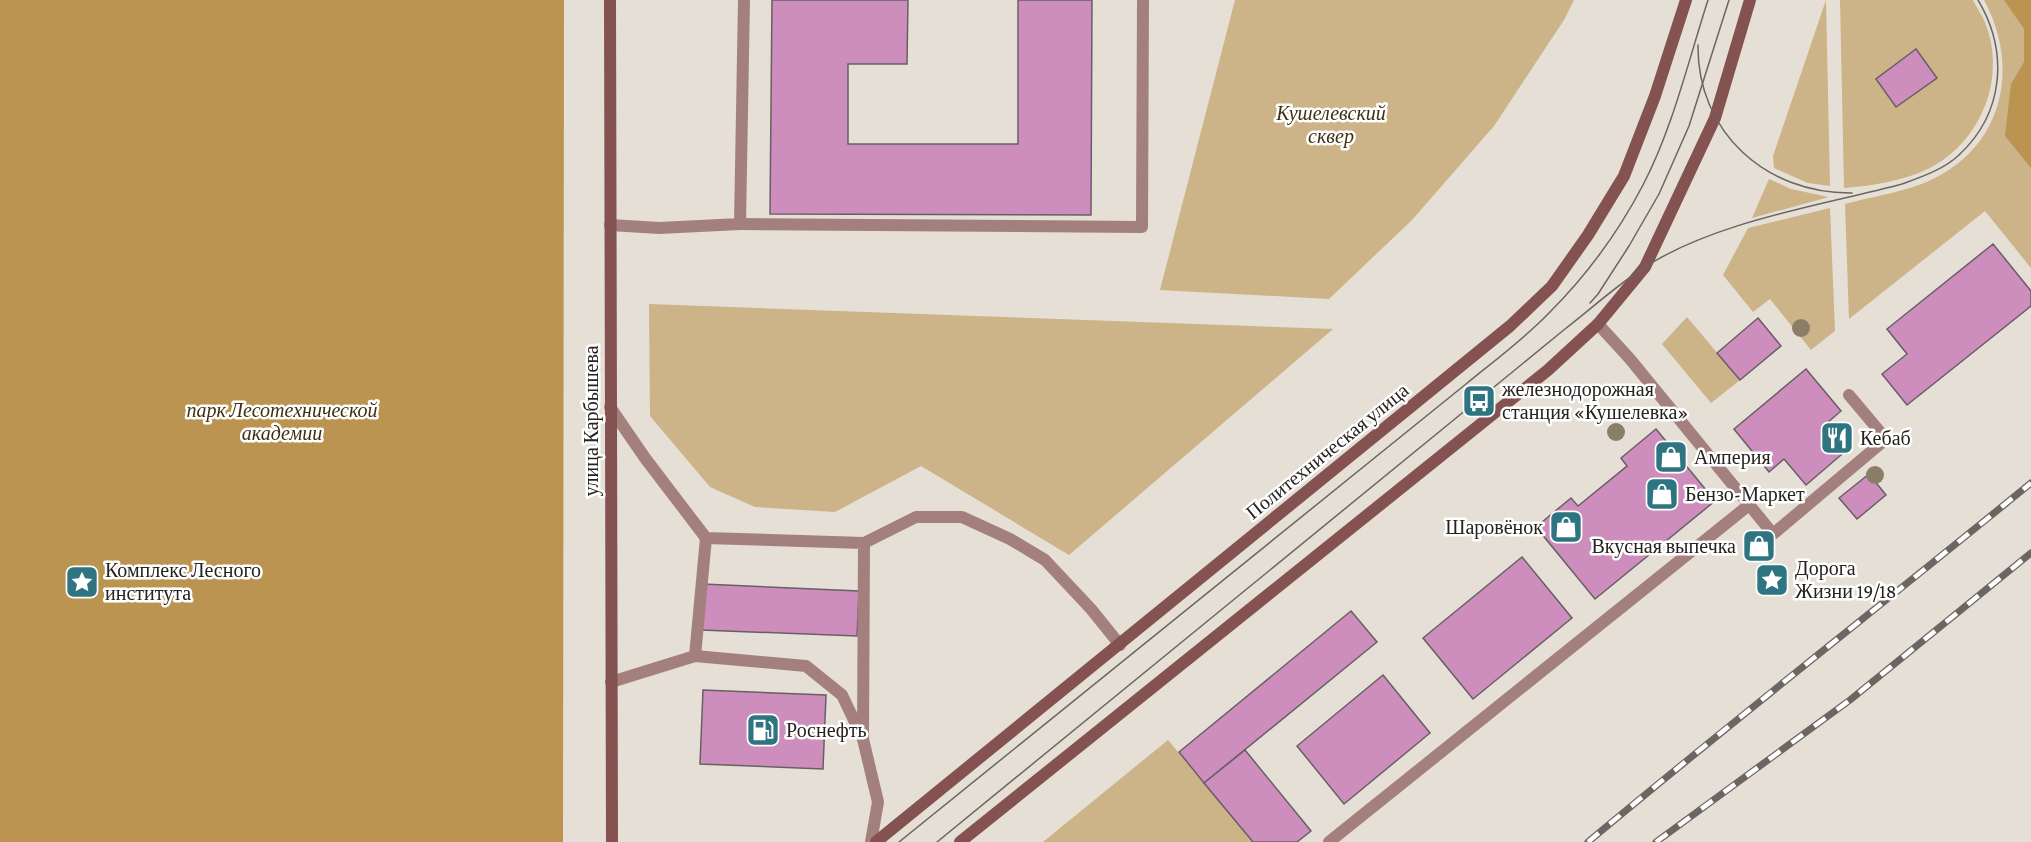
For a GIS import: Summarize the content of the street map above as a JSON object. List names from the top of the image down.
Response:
{
  "streets": {
    "main road": ["улица Карбышева", "Политехническая улица"]
  },
  "parks": ["Кушелевский сквер", "парк Лесотехнической академии"],
  "places": {
    "bus stop": ["железнодорожная станция «Кушелевка»"],
    "restaurant": ["Кебаб"],
    "shop": [
      "Амперия",
      "Бензо-Маркет",
      "Шаровёнок",
      "Вкусная выпечка"
    ],
    "place": ["Дорога Жизни 19/18", "Комплекс Лесного института"],
    "fuel station": ["Роснефть"]
  }
}
